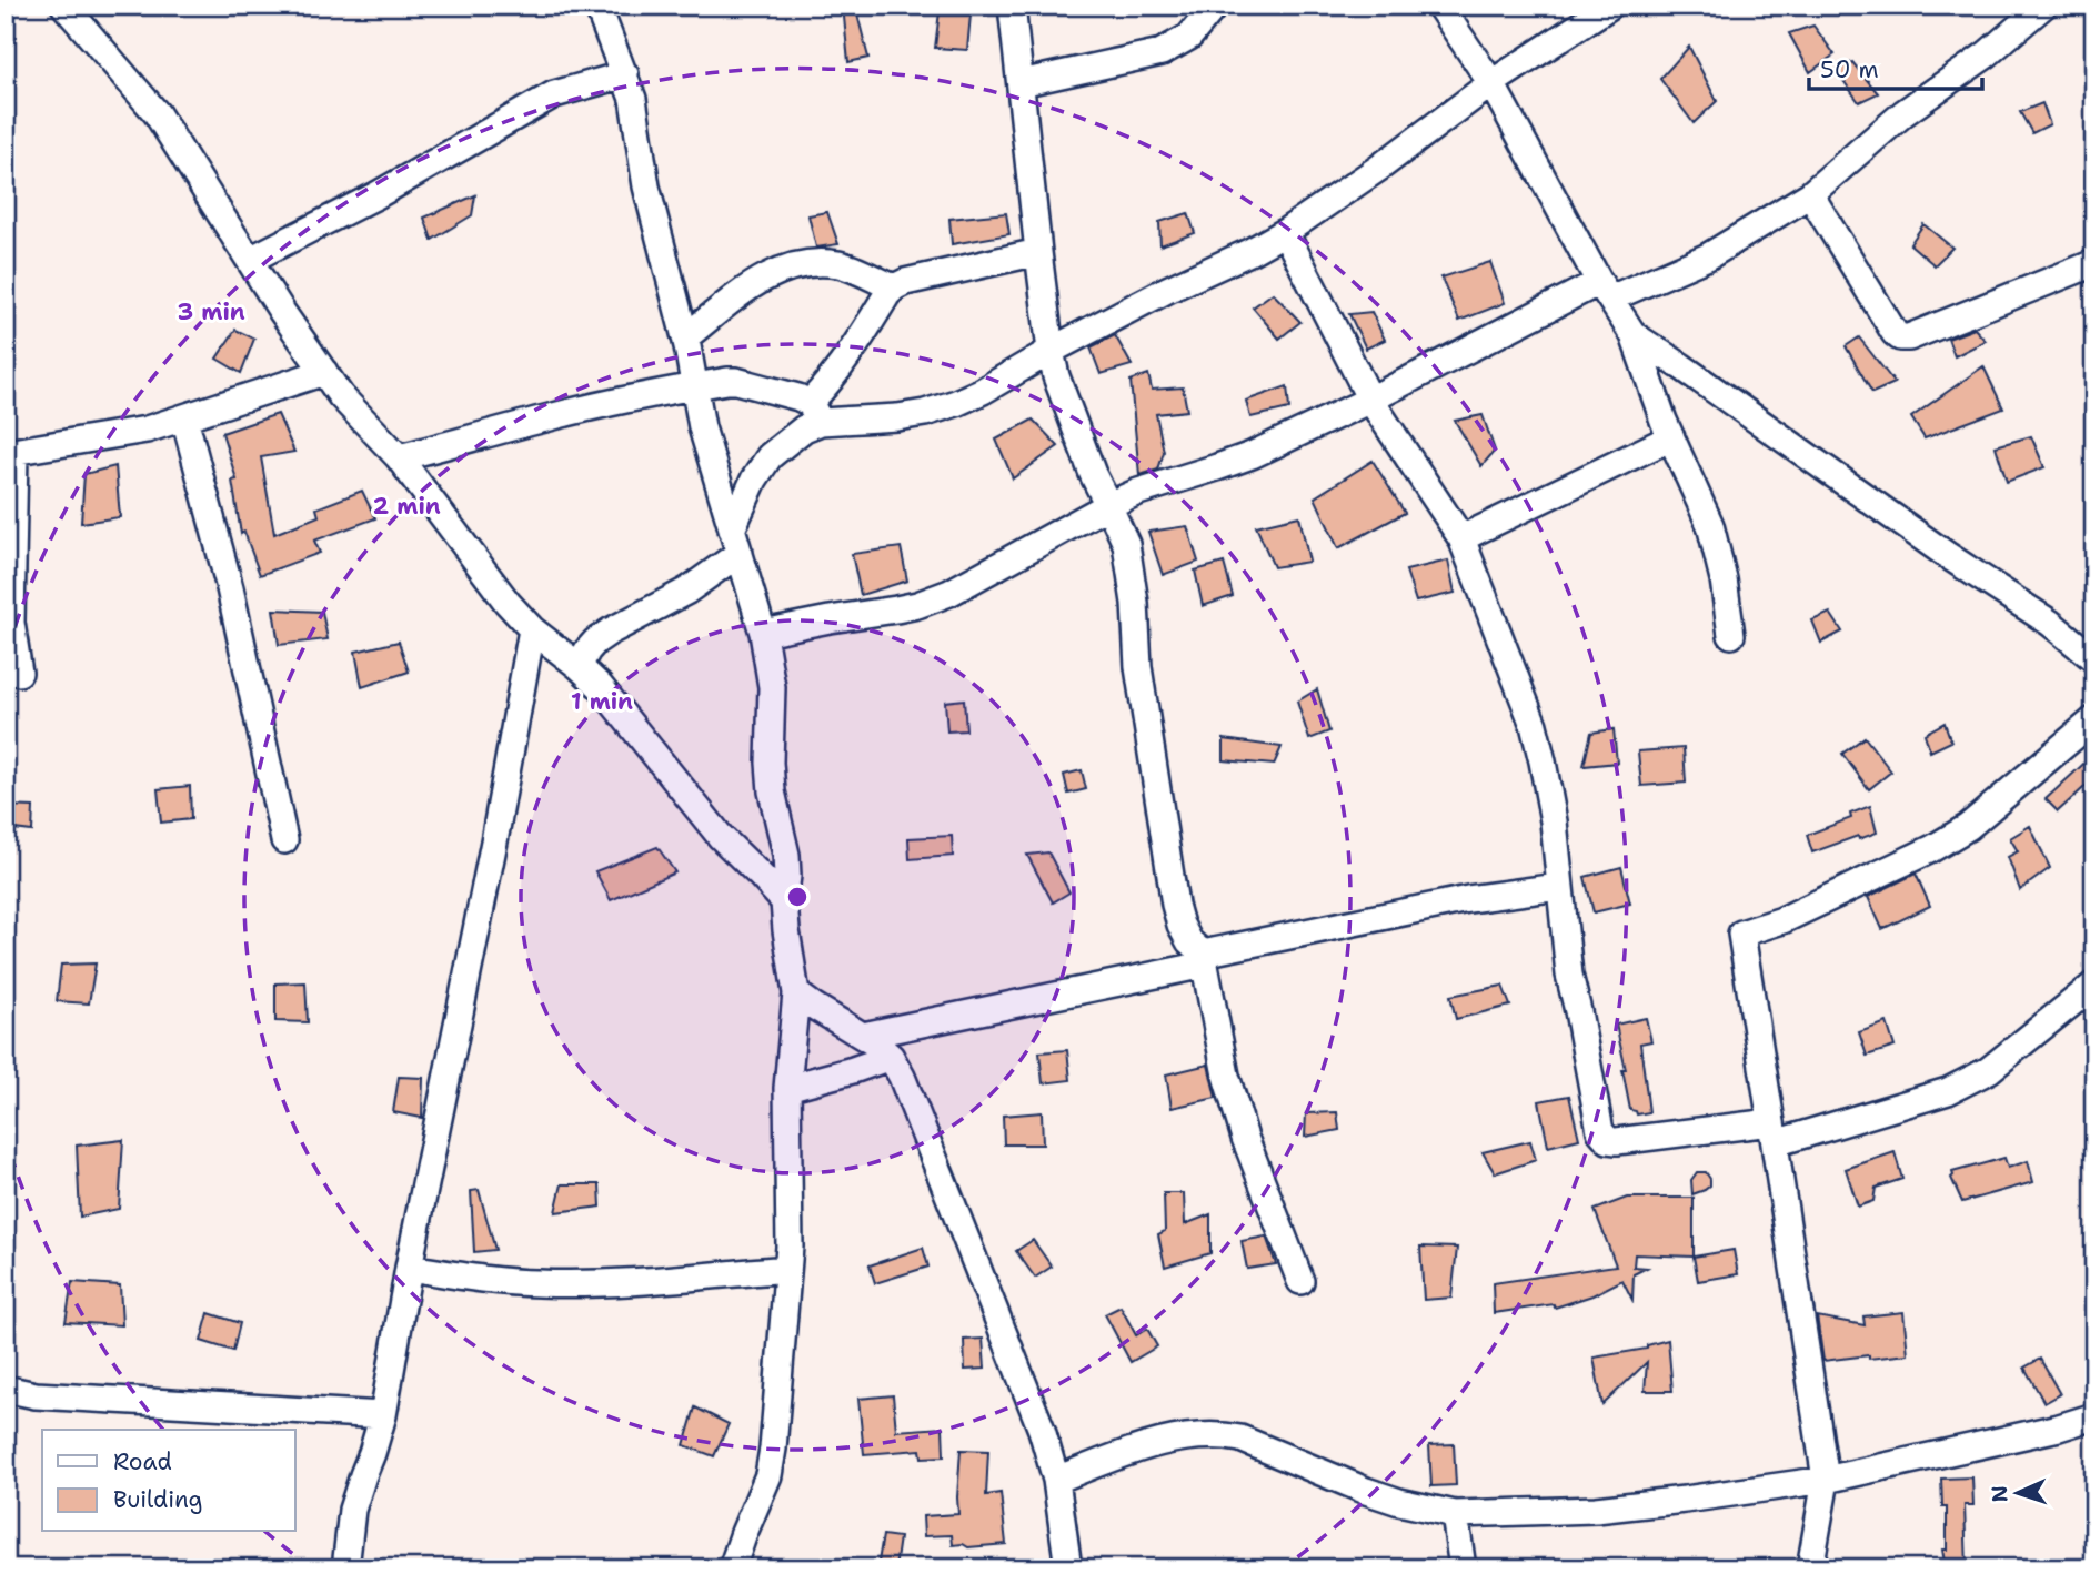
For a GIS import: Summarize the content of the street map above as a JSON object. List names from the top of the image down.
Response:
{
  "legend": ["Road", "Building"],
  "scale_bar": "50 m",
  "north": "left",
  "rings": ["3 min", "2 min", "1 min"]
}
